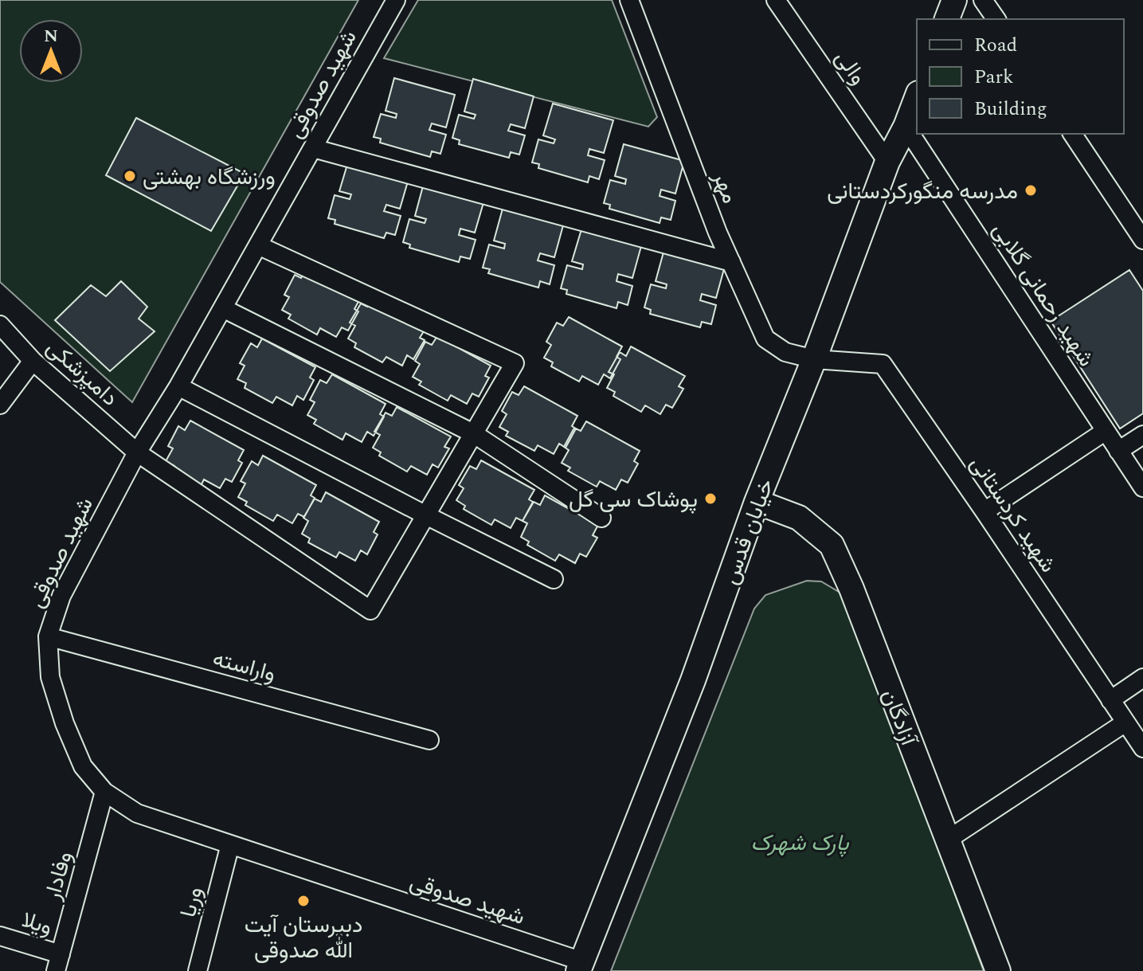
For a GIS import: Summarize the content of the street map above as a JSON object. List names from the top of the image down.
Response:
{
  "streets": {
    "main road": ["خیابان قدس", "آزادگان"],
    "street": [
      "والی",
      "شهید صدوقی",
      "مهر",
      "شهید رحمانی گلابی",
      "دامپزشکی",
      "شهید کردستانی",
      "واراسته",
      "وفادار",
      "وریا",
      "ویلا"
    ]
  },
  "crossings": [
    ["والی", "خیابان قدس"],
    ["شهید صدوقی", "دامپزشکی"],
    ["شهید صدوقی", "خیابان قدس"],
    ["شهید صدوقی", "واراسته"],
    ["شهید صدوقی", "وفادار"],
    ["شهید صدوقی", "وریا"],
    ["مهر", "شهید کردستانی"],
    ["مهر", "خیابان قدس"],
    ["شهید رحمانی گلابی", "خیابان قدس"],
    ["شهید کردستانی", "خیابان قدس"],
    ["خیابان قدس", "آزادگان"],
    ["وفادار", "ویلا"]
  ],
  "parks": ["پارک شهرک"],
  "places": [
    "ورزشگاه بهشتی",
    "مدرسه منگورکردستانی",
    "پوشاک سی گل",
    "دبیرستان آیت الله صدوقی"
  ],
  "legend": ["Road", "Park", "Building"],
  "north": "top"
}
